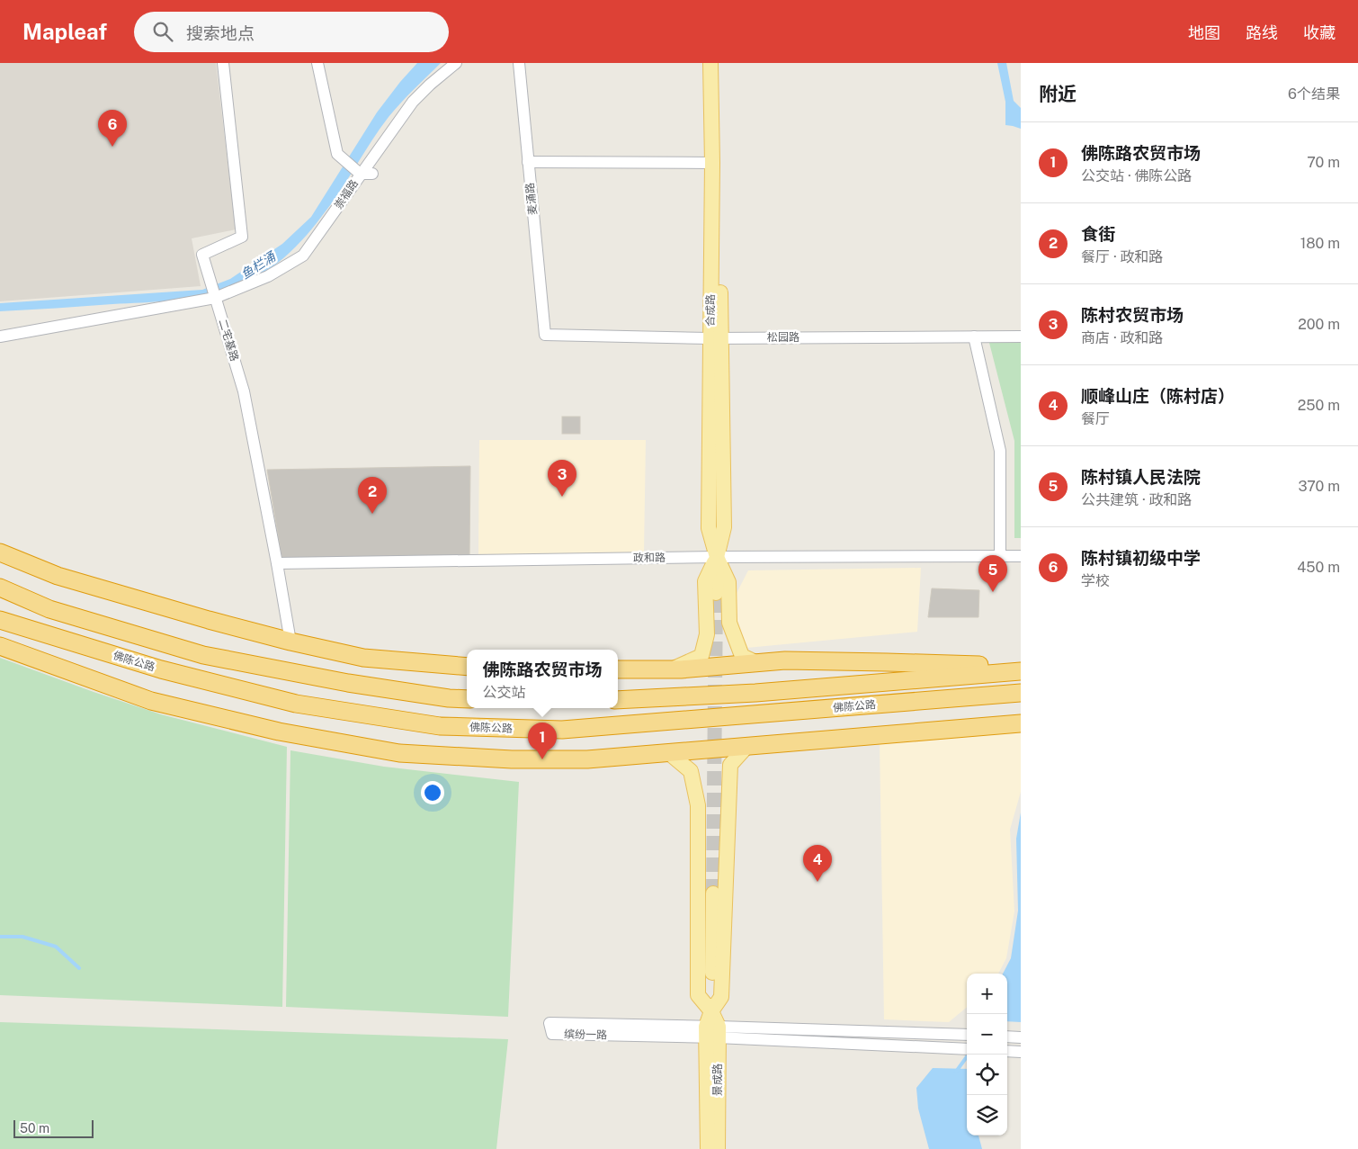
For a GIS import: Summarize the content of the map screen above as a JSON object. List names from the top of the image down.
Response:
{
  "streets": {
    "highway": ["佛陈公路"],
    "main road": ["合成路", "景成路"],
    "street": [
      "崇福路",
      "麦涌路",
      "松园路",
      "二宅基路",
      "政和路",
      "缤纷一路"
    ]
  },
  "crossings": [
    ["崇福路", "二宅基路"],
    ["麦涌路", "松园路"],
    ["合成路", "松园路"],
    ["合成路", "政和路"],
    ["二宅基路", "政和路"],
    ["缤纷一路", "景成路"]
  ],
  "water": ["鱼栏涌"],
  "scale_bar": "50 m",
  "page": {
    "header": "Mapleaf",
    "search": "搜索地点",
    "nav": ["地图", "路线", "收藏"],
    "heading": ["附近", "6个结果"],
    "pins": [
      "6",
      "3",
      "2",
      "5",
      "1",
      "4"
    ],
    "list": [
      {
        "mark": "1",
        "name": "佛陈路农贸市场",
        "note": "公交站 · 佛陈公路",
        "value": "70 m"
      },
      {
        "mark": "2",
        "name": "食街",
        "note": "餐厅 · 政和路",
        "value": "180 m"
      },
      {
        "mark": "3",
        "name": "陈村农贸市场",
        "note": "商店 · 政和路",
        "value": "200 m"
      },
      {
        "mark": "4",
        "name": "顺峰山庄（陈村店）",
        "note": "餐厅",
        "value": "250 m"
      },
      {
        "mark": "5",
        "name": "陈村镇人民法院",
        "note": "公共建筑 · 政和路",
        "value": "370 m"
      },
      {
        "mark": "6",
        "name": "陈村镇初级中学",
        "note": "学校",
        "value": "450 m"
      }
    ],
    "popup": ["佛陈路农贸市场", "公交站"],
    "map_buttons": ["+", "−"],
    "scale": "50 m"
  }
}
